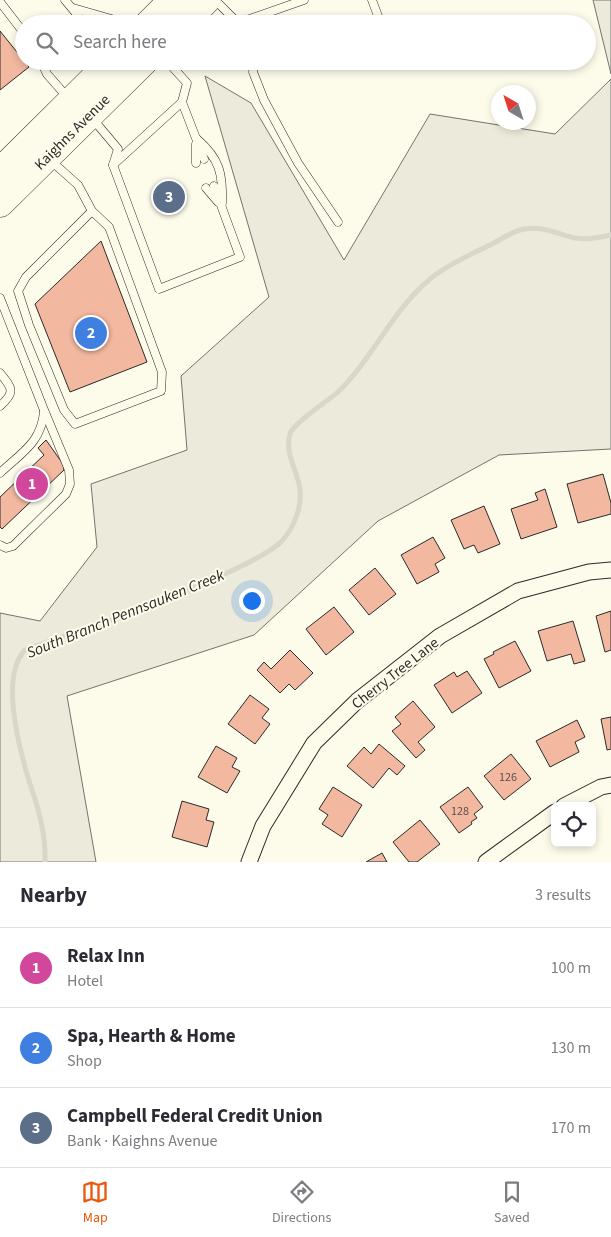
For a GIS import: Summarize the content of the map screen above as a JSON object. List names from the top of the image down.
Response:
{
  "streets": {
    "highway": ["Kaighns Avenue"],
    "street": ["Cherry Tree Lane"]
  },
  "water": ["South Branch Pennsauken Creek"],
  "house_numbers": ["126", "128"],
  "north": "top left",
  "page": {
    "search": "Search here",
    "pins": ["3", "2", "1"],
    "heading": ["Nearby", "3 results"],
    "list": [
      {
        "mark": "1",
        "name": "Relax Inn",
        "note": "Hotel",
        "value": "100 m"
      },
      {
        "mark": "2",
        "name": "Spa, Hearth & Home",
        "note": "Shop",
        "value": "130 m"
      },
      {
        "mark": "3",
        "name": "Campbell Federal Credit Union",
        "note": "Bank · Kaighns Avenue",
        "value": "170 m"
      }
    ],
    "nav": ["Map", "Directions", "Saved"]
  }
}
